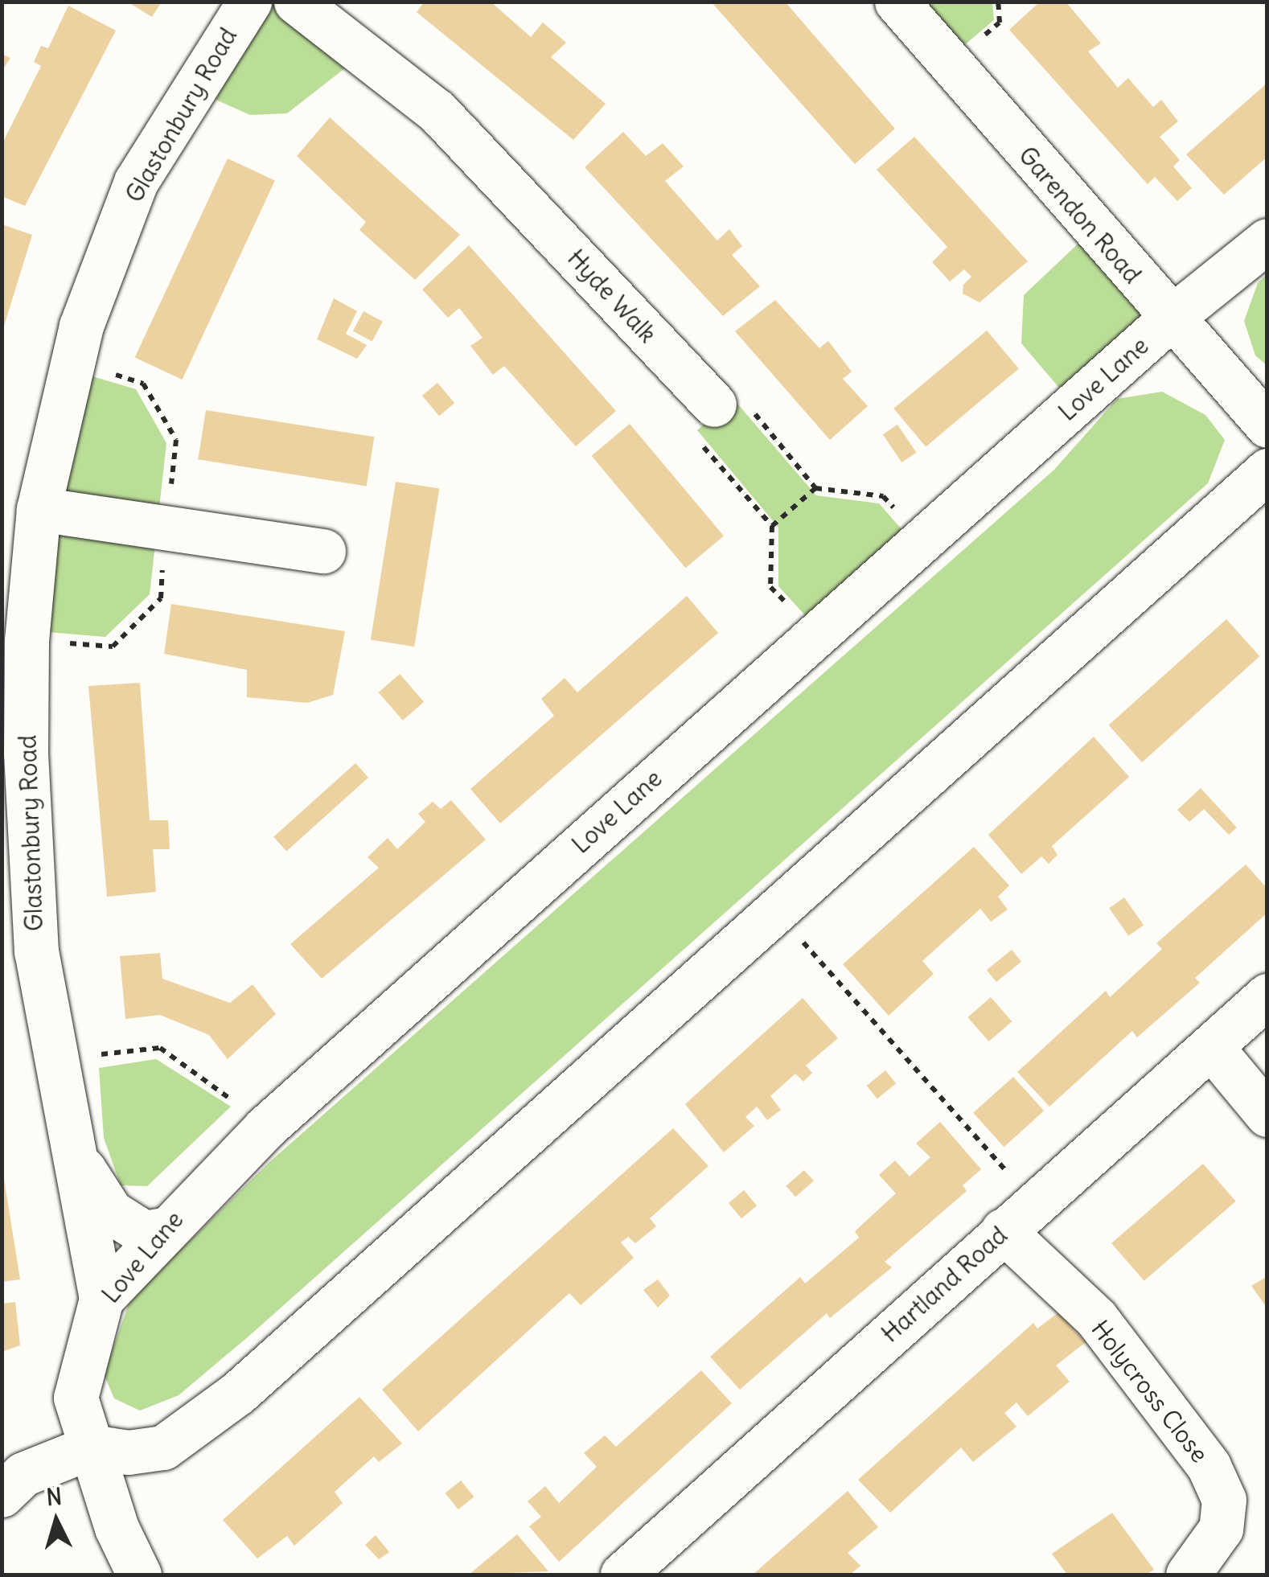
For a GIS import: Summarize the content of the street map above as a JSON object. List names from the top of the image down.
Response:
{
  "streets": {
    "street": [
      "Glastonbury Road",
      "Garendon Road",
      "Hyde Walk",
      "Love Lane",
      "Hartland Road",
      "Holycross Close"
    ]
  },
  "crossings": [
    ["Glastonbury Road", "Love Lane"],
    ["Garendon Road", "Love Lane"],
    ["Hartland Road", "Holycross Close"]
  ],
  "north": "top"
}
